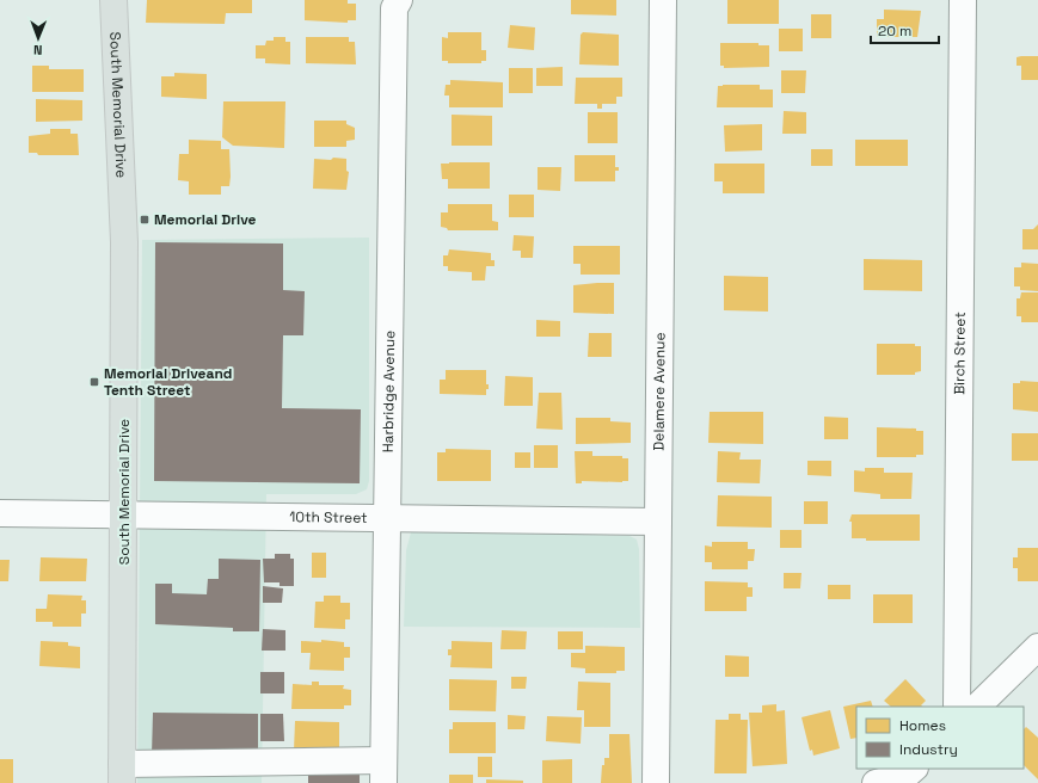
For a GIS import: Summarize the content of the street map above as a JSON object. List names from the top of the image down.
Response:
{
  "streets": {
    "main road": ["South Memorial Drive"],
    "street": [
      "Birch Street",
      "Harbridge Avenue",
      "Delamere Avenue",
      "10th Street"
    ]
  },
  "crossings": [
    ["South Memorial Drive", "10th Street"],
    ["Harbridge Avenue", "10th Street"],
    ["Delamere Avenue", "10th Street"]
  ],
  "places": {
    "transit": ["Memorial Drive", "Memorial Driveand Tenth Street"]
  },
  "legend": ["Homes", "Industry"],
  "scale_bar": "20 m",
  "north": "bottom"
}
